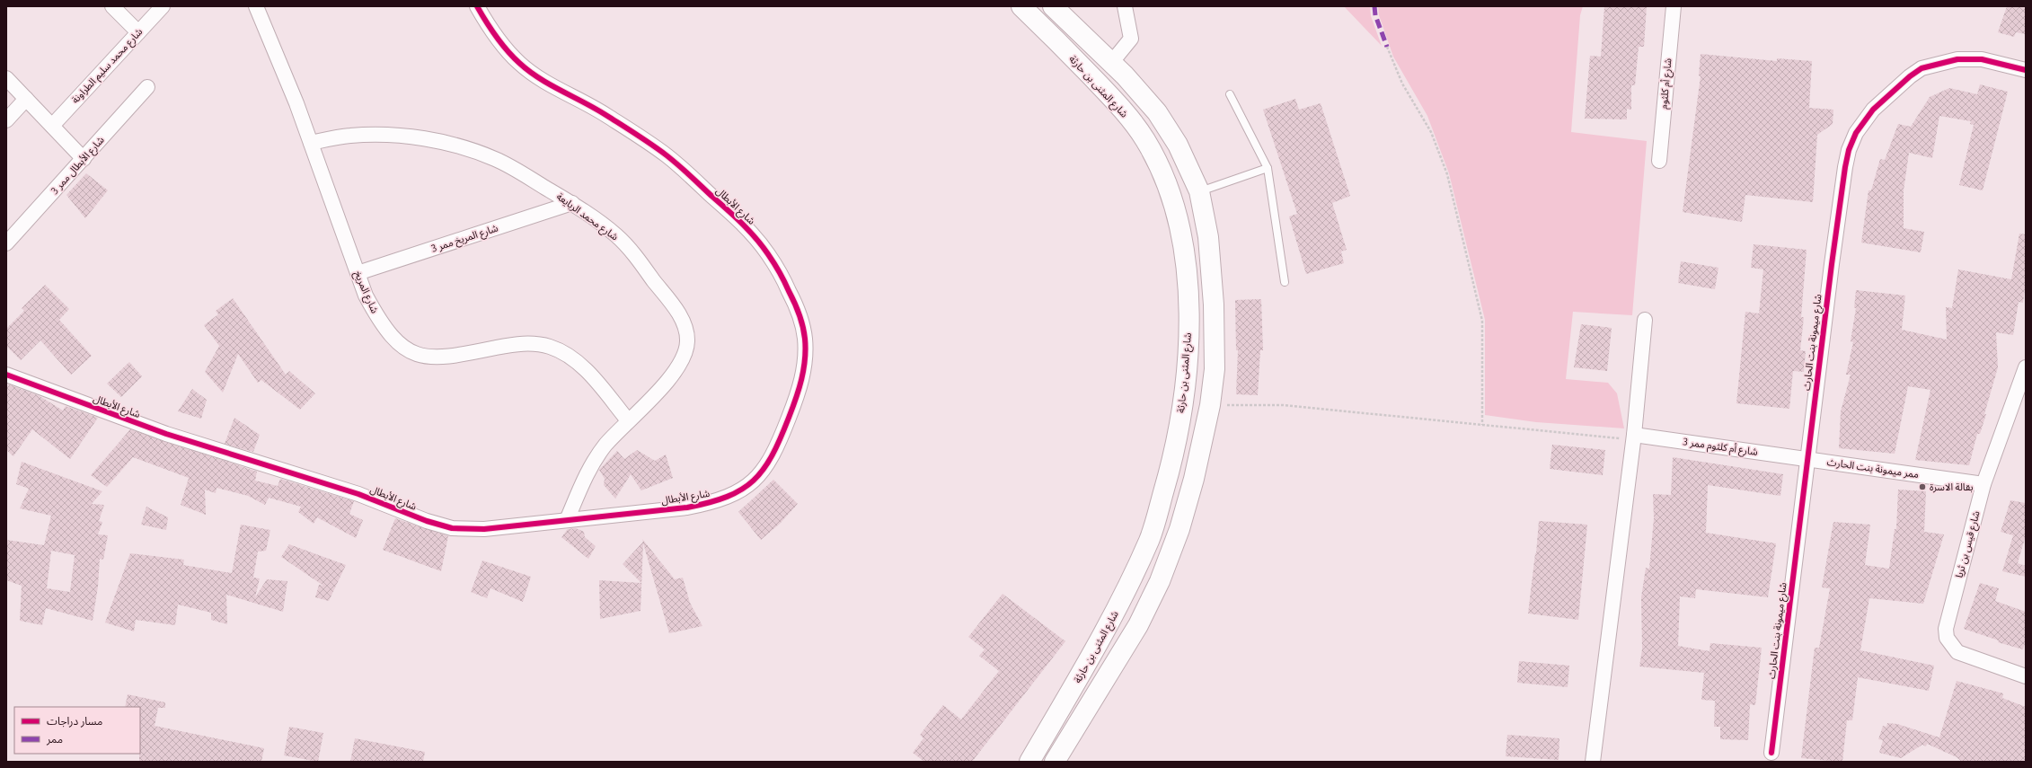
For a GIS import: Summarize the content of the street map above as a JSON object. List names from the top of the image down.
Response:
{
  "streets": {
    "highway": ["شارع المثنى بن حارثة"],
    "street": [
      "شارع محمد سليم الطراونة",
      "شارع أم كلثوم",
      "شارع الأبطال ممر 3",
      "شارع الأبطال",
      "شارع محمد الربايعة",
      "شارع المريخ ممر 3",
      "شارع المريخ",
      "شارع ميمونة بنت الحارث",
      "شارع أم كلثوم ممر 3",
      "ممر ميمونة بنت الحارث",
      "شارع قيس بن ثريا"
    ]
  },
  "crossings": [
    ["شارع الأبطال", "شارع محمد الربايعة"],
    ["شارع محمد الربايعة", "شارع المريخ ممر 3"],
    ["شارع محمد الربايعة", "شارع المريخ"],
    ["شارع المريخ ممر 3", "شارع المريخ"],
    ["شارع ميمونة بنت الحارث", "شارع أم كلثوم ممر 3"],
    ["شارع ميمونة بنت الحارث", "ممر ميمونة بنت الحارث"],
    ["شارع أم كلثوم ممر 3", "ممر ميمونة بنت الحارث"],
    ["ممر ميمونة بنت الحارث", "شارع قيس بن ثريا"]
  ],
  "places": ["بقالة الاسرة"],
  "legend": ["مسار دراجات", "ممر"]
}
